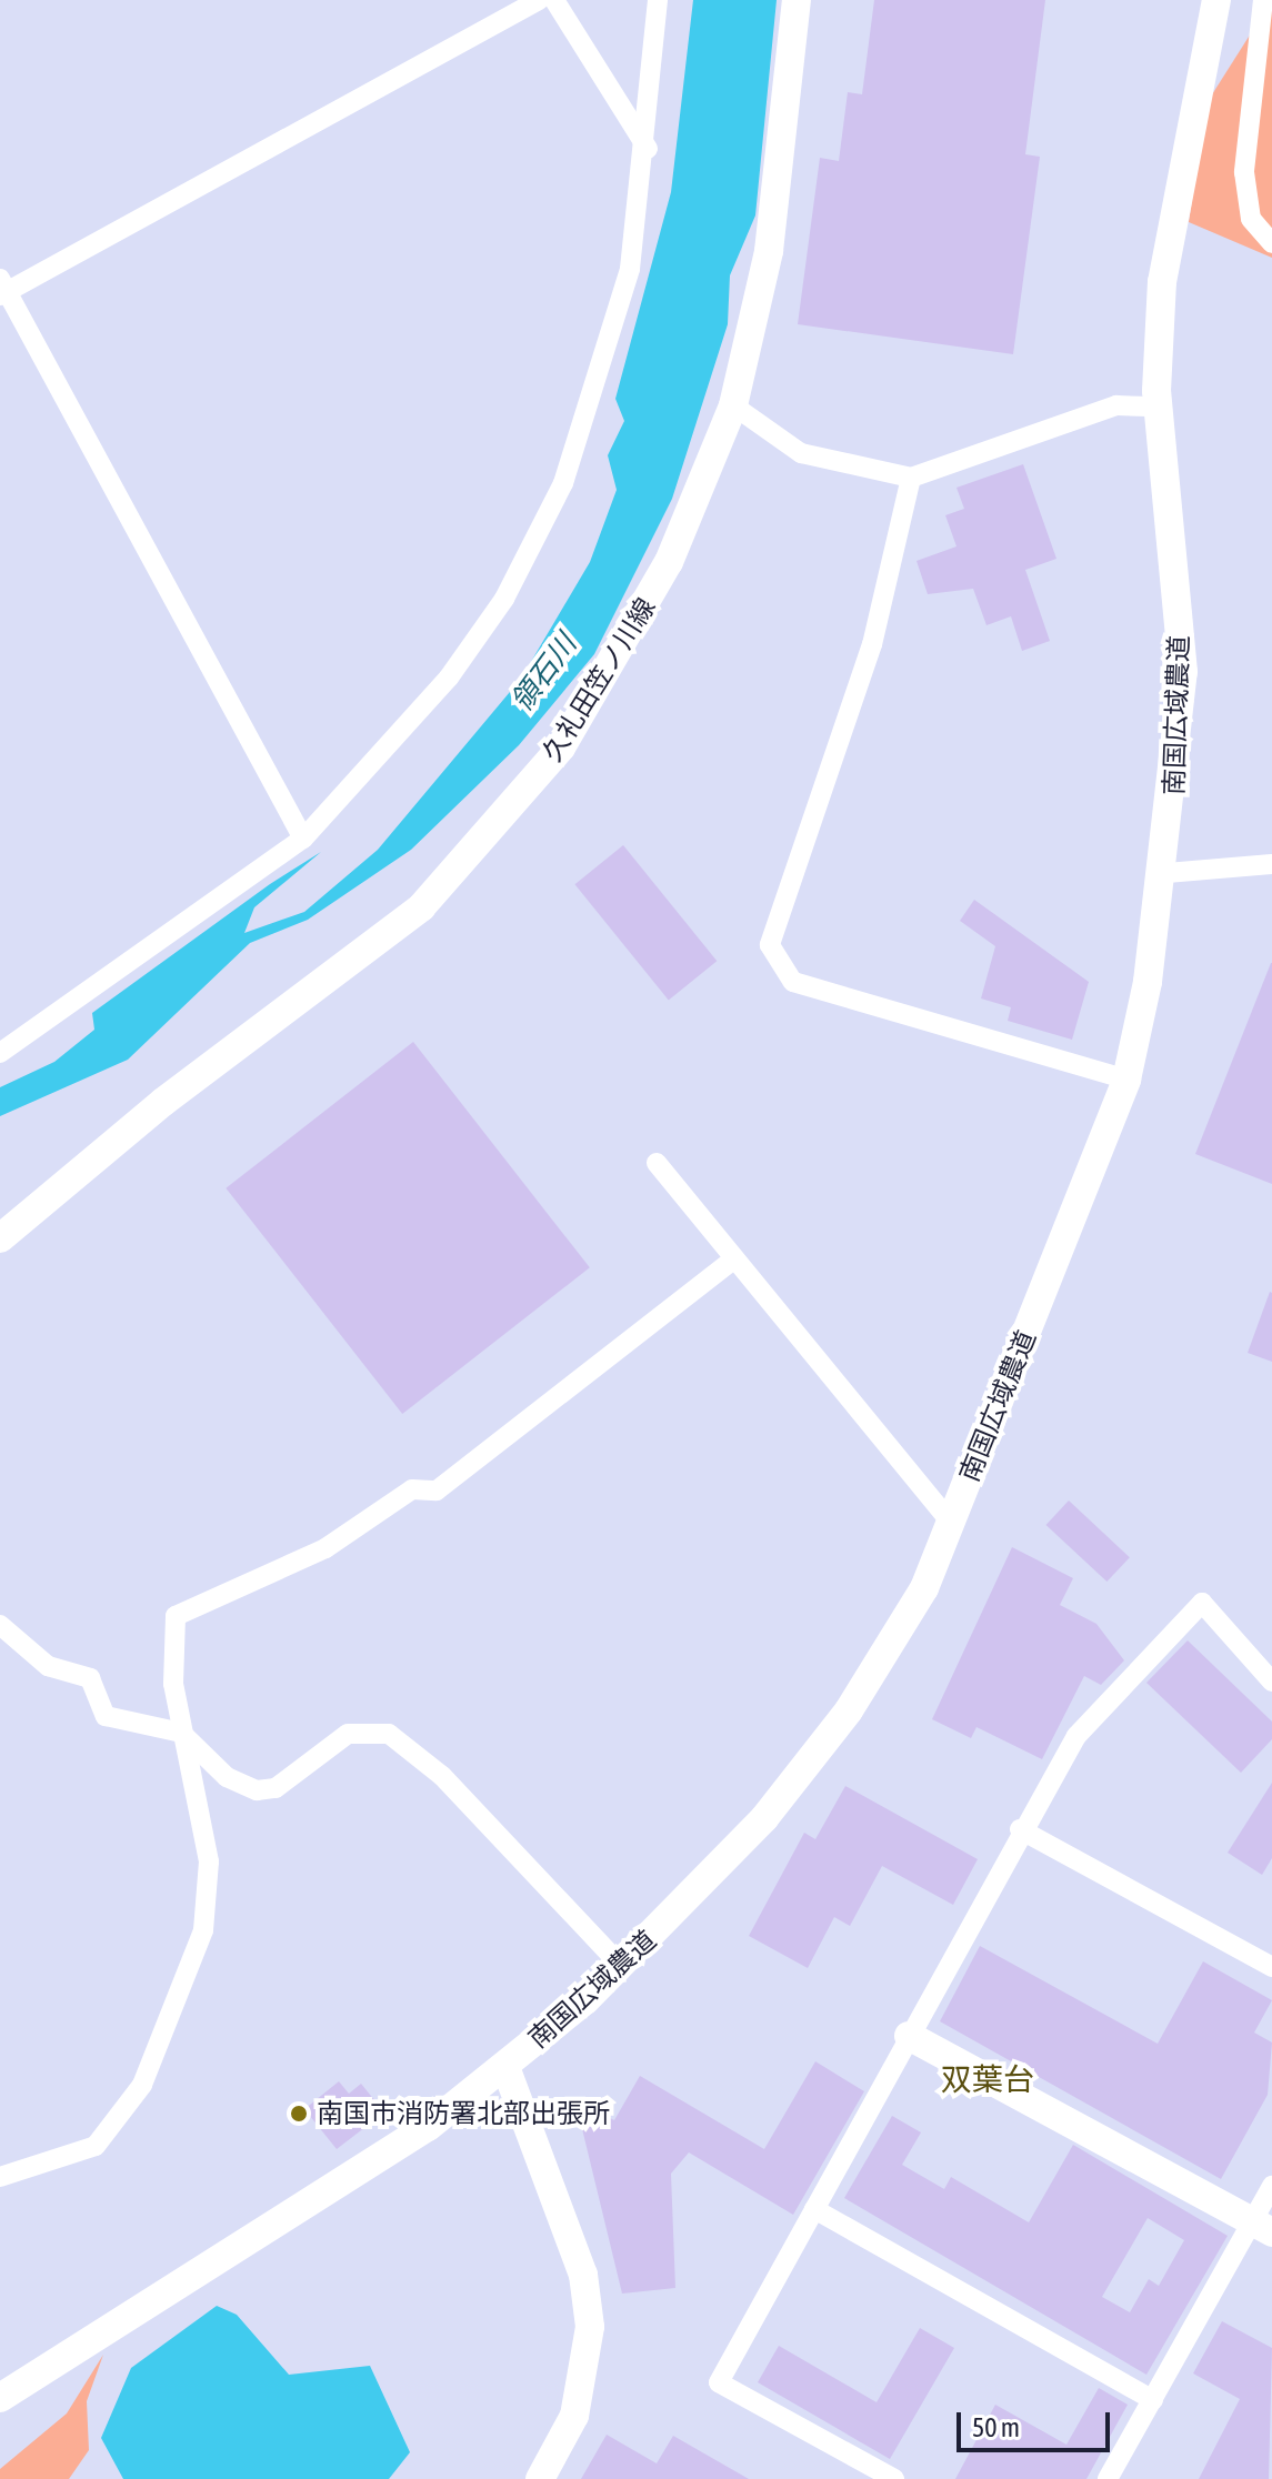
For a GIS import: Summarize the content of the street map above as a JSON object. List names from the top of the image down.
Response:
{
  "streets": {
    "street": ["久礼田笠ノ川線", "南国広域農道"]
  },
  "districts": ["双葉台"],
  "water": ["領石川"],
  "places": ["南国市消防署北部出張所"],
  "scale_bar": "50 m"
}
